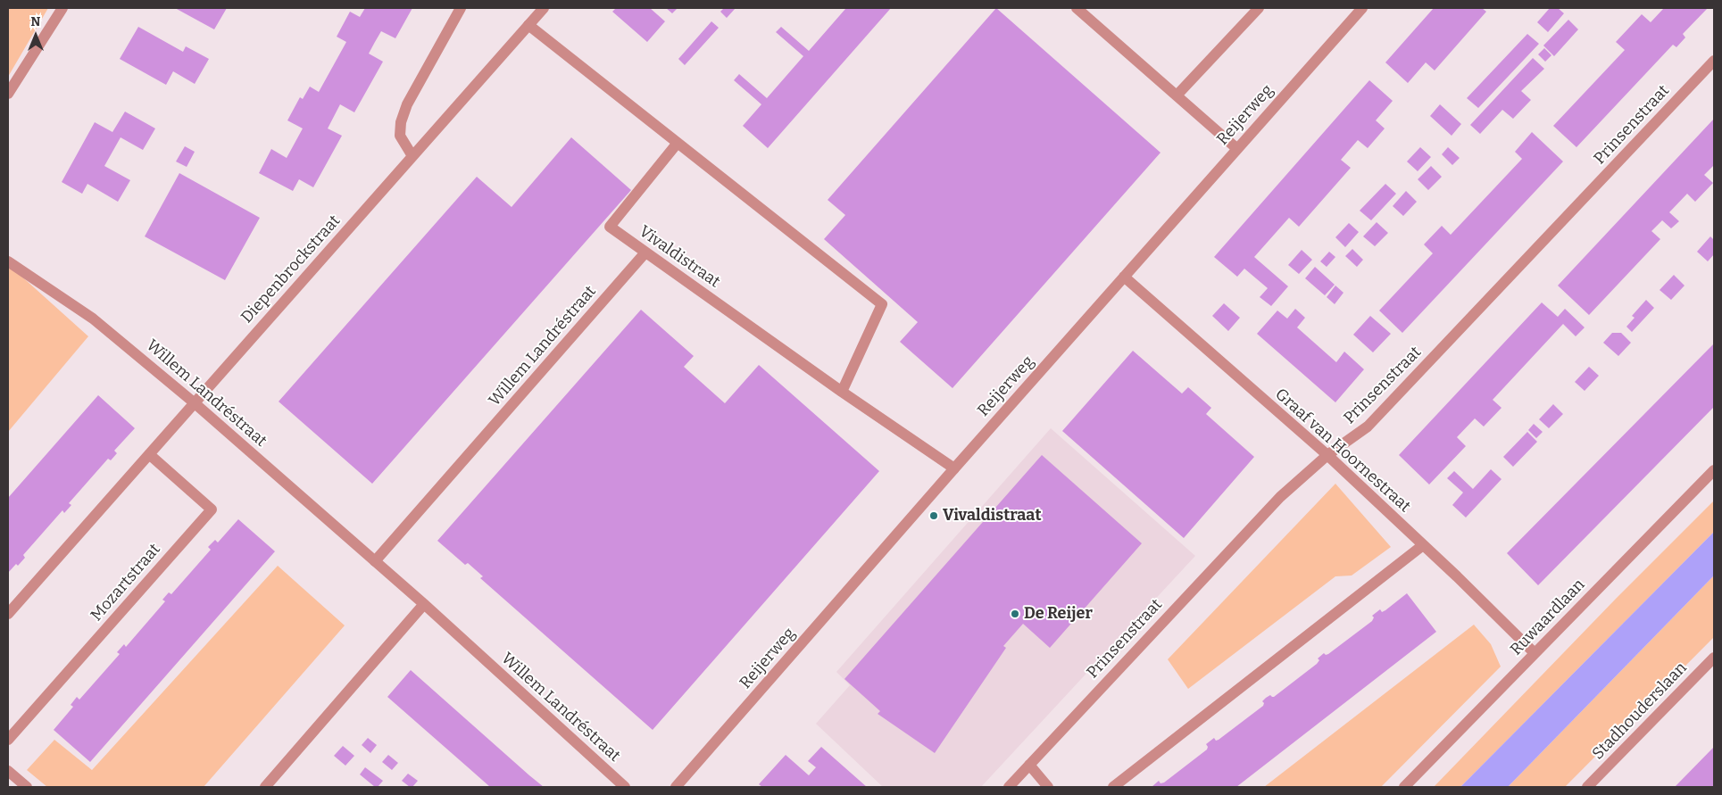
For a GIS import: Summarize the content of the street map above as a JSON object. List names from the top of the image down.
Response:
{
  "streets": {
    "street": [
      "Reijerweg",
      "Prinsenstraat",
      "Vivaldistraat",
      "Diepenbrockstraat",
      "Willem Landréstraat",
      "Graaf van Hoornestraat",
      "Mozartstraat",
      "Ruwaardlaan",
      "Stadhouderslaan"
    ]
  },
  "crossings": [
    ["Reijerweg", "Vivaldistraat"],
    ["Reijerweg", "Graaf van Hoornestraat"],
    ["Prinsenstraat", "Graaf van Hoornestraat"],
    ["Vivaldistraat", "Willem Landréstraat"],
    ["Diepenbrockstraat", "Willem Landréstraat"],
    ["Graaf van Hoornestraat", "Ruwaardlaan"]
  ],
  "places": ["Vivaldistraat", "De Reijer"],
  "north": "top"
}
